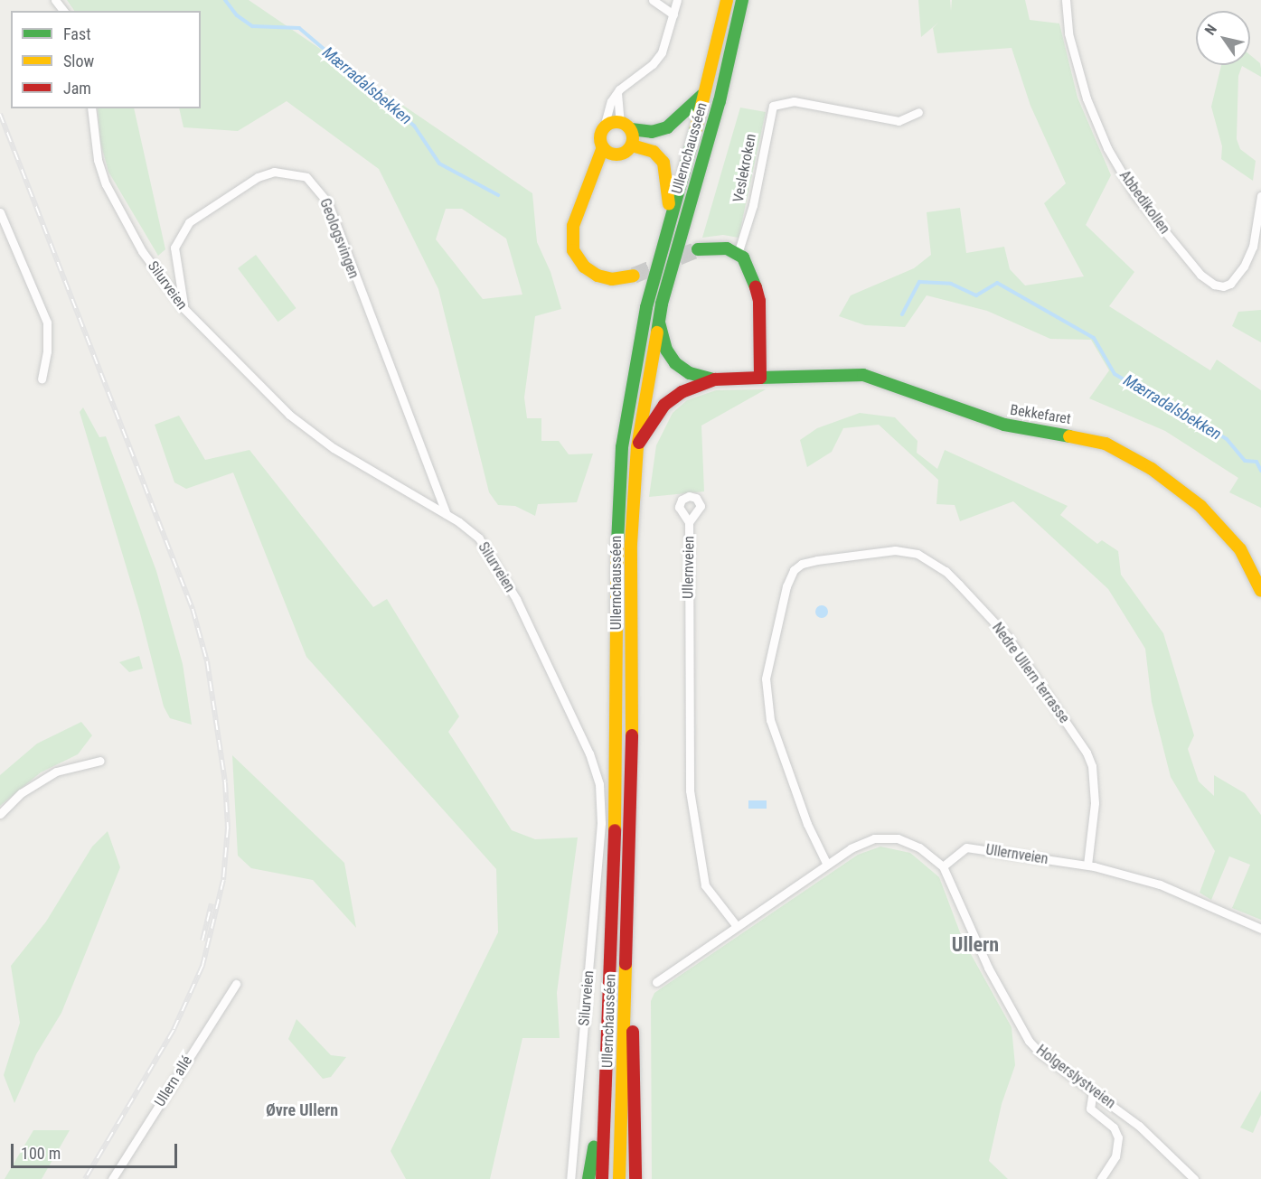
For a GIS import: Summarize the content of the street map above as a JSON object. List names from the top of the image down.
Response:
{
  "streets": {
    "main road": ["Ullernchausséen", "Bekkefaret"],
    "street": [
      "Veslekroken",
      "Abbedikollen",
      "Geologsvingen",
      "Silurveien",
      "Ullernveien",
      "Nedre Ullern terrasse",
      "Holgerslystveien",
      "Ullern allé"
    ]
  },
  "crossings": [
    ["Geologsvingen", "Silurveien"],
    ["Ullernveien", "Nedre Ullern terrasse"],
    ["Ullernveien", "Holgerslystveien"]
  ],
  "districts": ["Ullern", "Øvre Ullern"],
  "water": ["Mærradalsbekken"],
  "legend": ["Fast", "Slow", "Jam"],
  "scale_bar": "100 m",
  "north": "top left"
}
